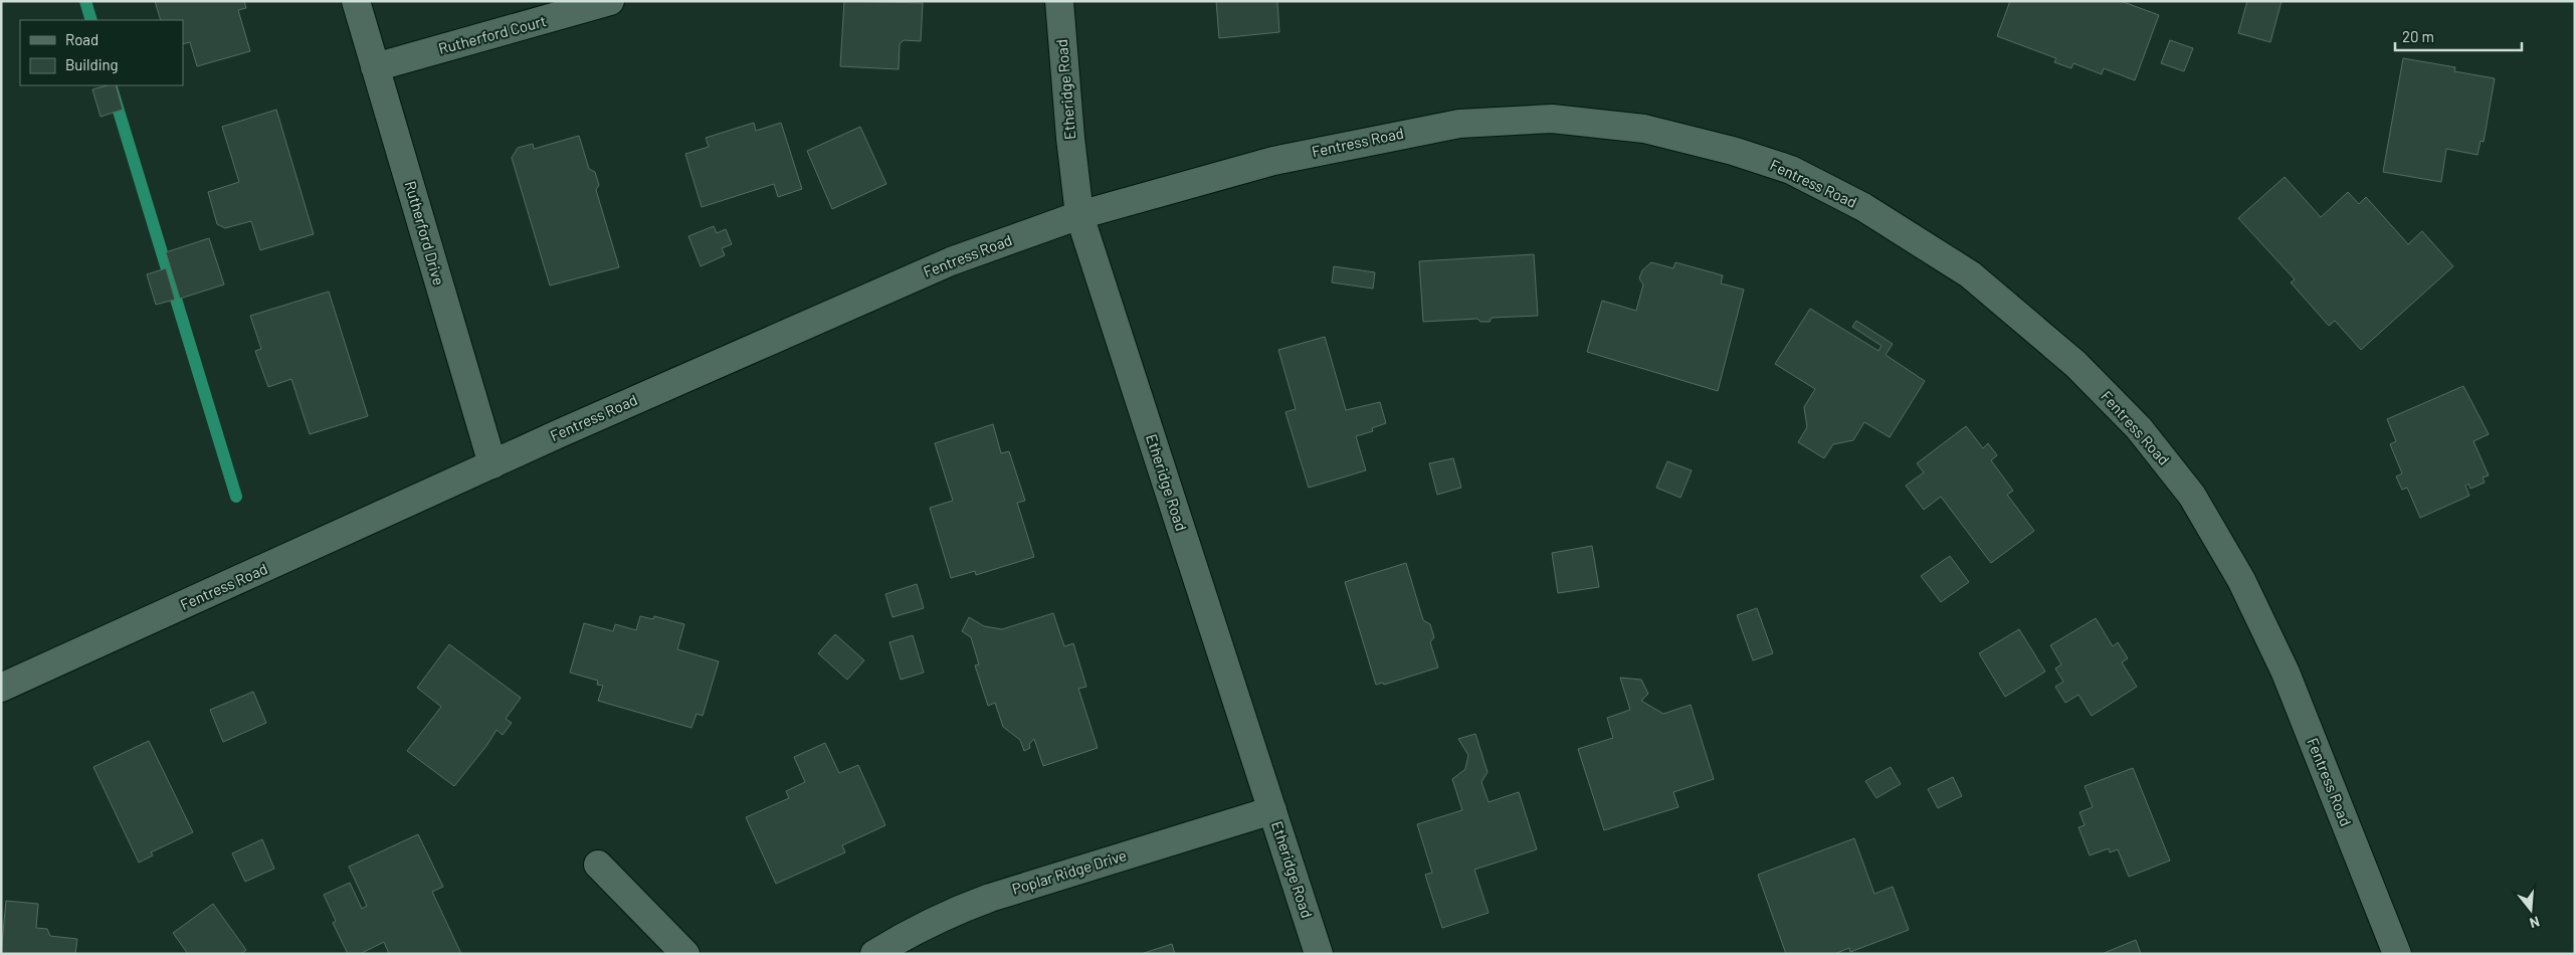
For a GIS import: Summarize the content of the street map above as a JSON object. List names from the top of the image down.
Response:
{
  "streets": {
    "street": [
      "Rutherford Court",
      "Etheridge Road",
      "Fentress Road",
      "Rutherford Drive",
      "Poplar Ridge Drive"
    ]
  },
  "crossings": [
    ["Rutherford Court", "Rutherford Drive"],
    ["Etheridge Road", "Fentress Road"],
    ["Etheridge Road", "Poplar Ridge Drive"],
    ["Fentress Road", "Rutherford Drive"]
  ],
  "legend": ["Road", "Building"],
  "scale_bar": "20 m",
  "north": "bottom"
}
